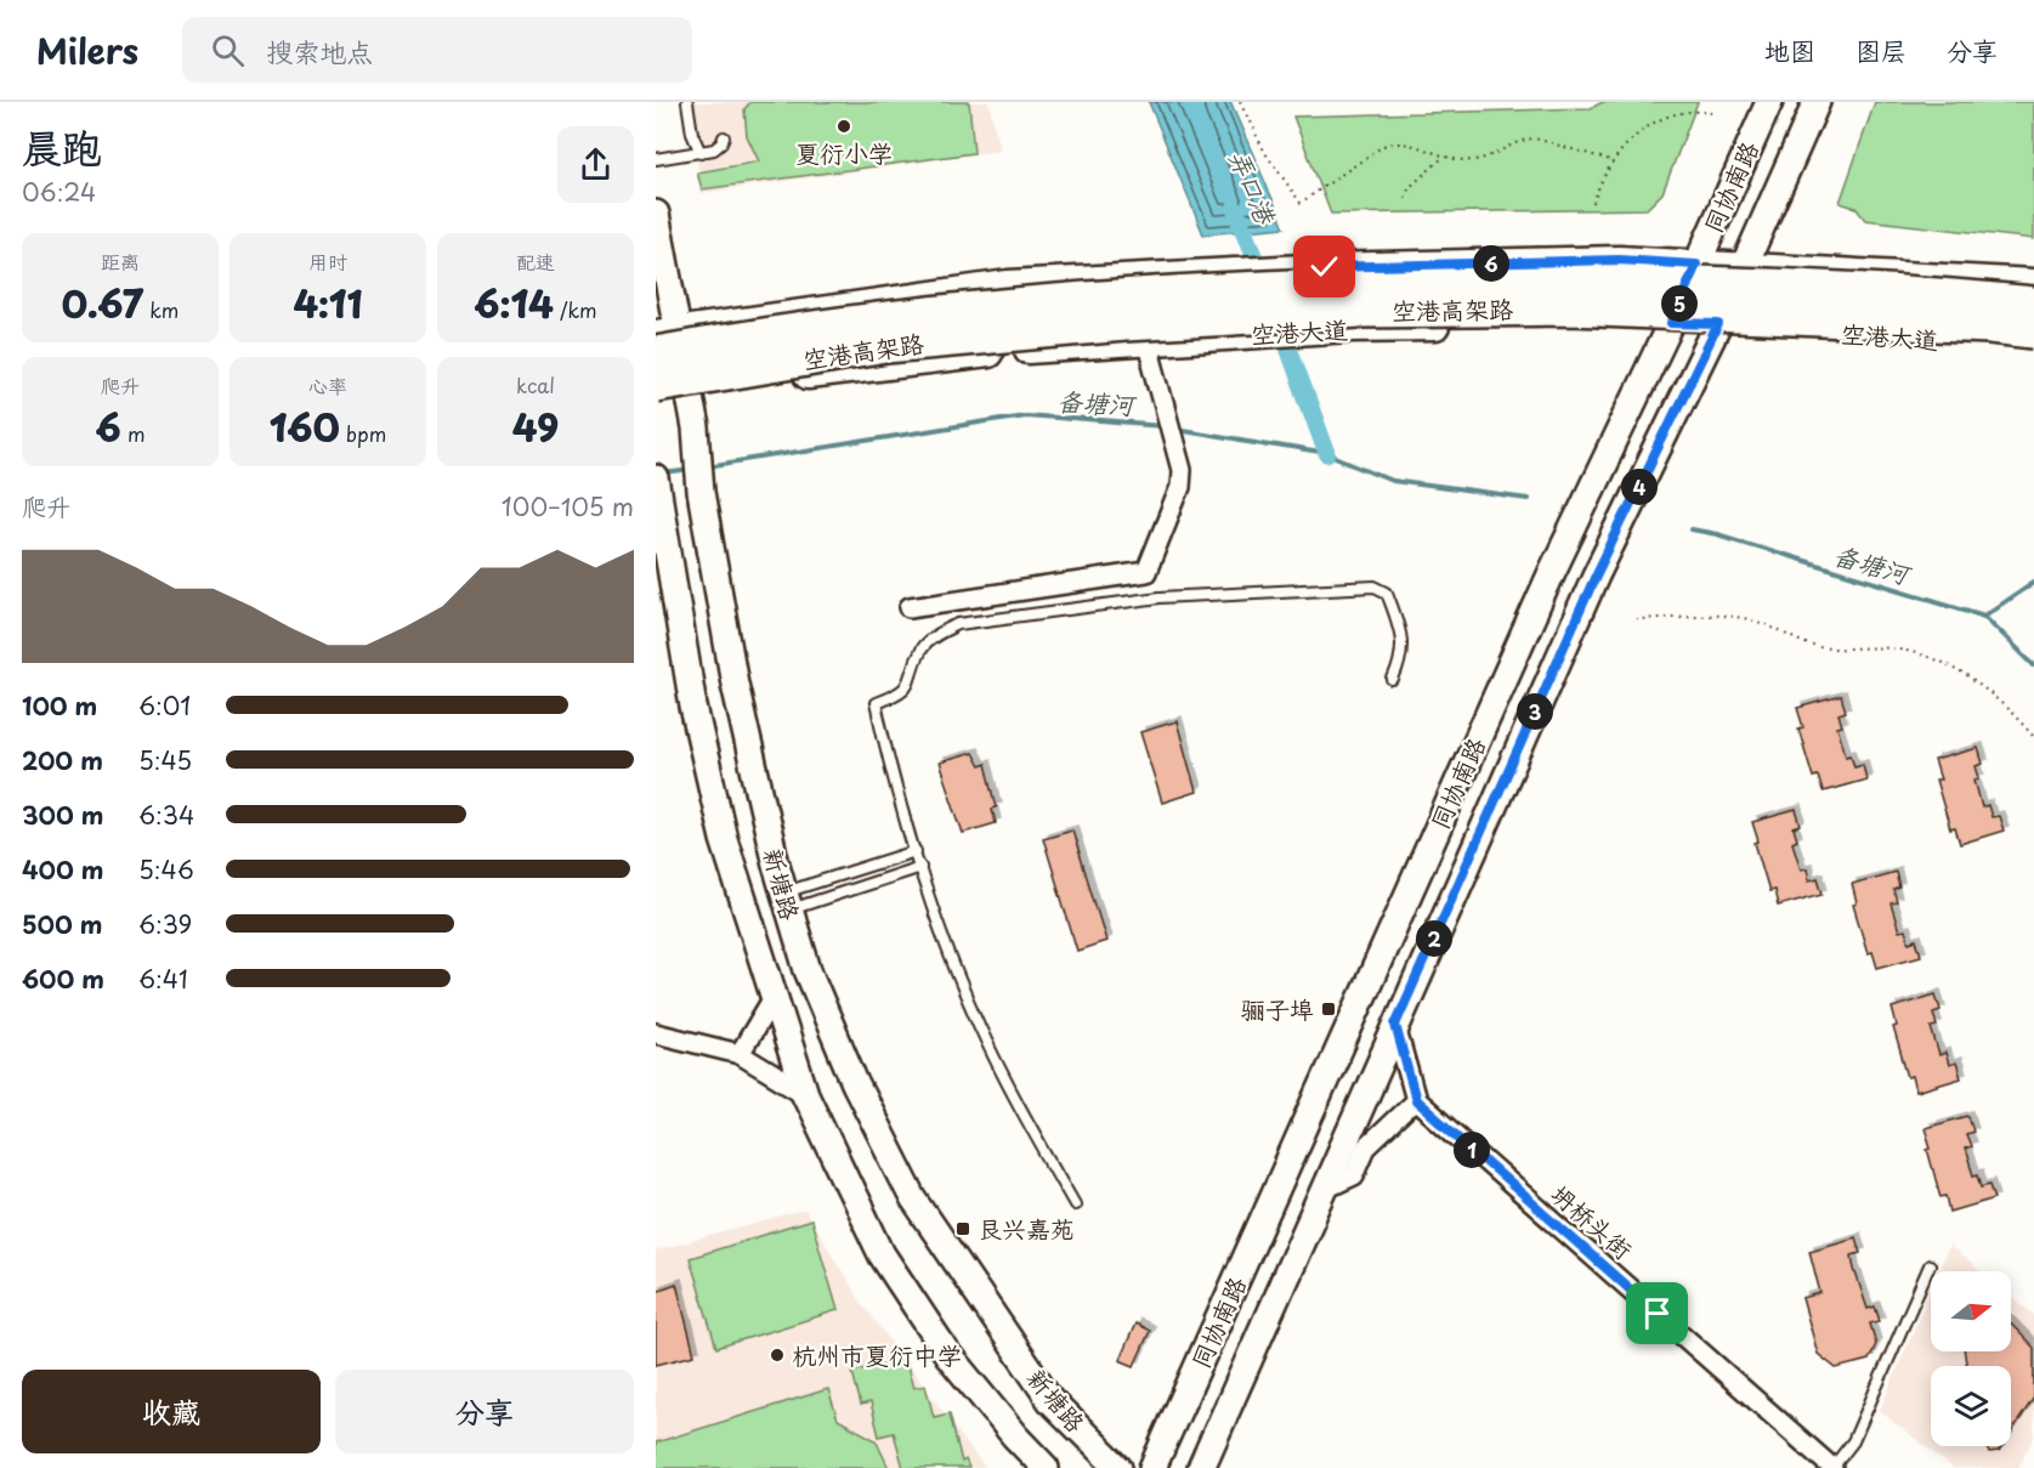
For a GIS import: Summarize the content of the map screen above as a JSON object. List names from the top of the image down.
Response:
{
  "streets": {
    "highway": ["空港高架路"],
    "main road": ["同协南路", "空港大道", "新塘路"],
    "street": ["坍桥头街"]
  },
  "crossings": [
    ["同协南路", "空港大道"],
    ["空港高架路", "新塘路"],
    ["空港大道", "新塘路"]
  ],
  "water": ["弄口港", "备塘河"],
  "places": {
    "other": ["夏衍小学", "杭州市夏衍中学"],
    "transit": ["骊子埠", "艮兴嘉苑"]
  },
  "north": "right",
  "page": {
    "header": "Milers",
    "search": "搜索地点",
    "nav": ["地图", "图层", "分享"],
    "heading": ["晨跑", "06:24"],
    "stats": [
      ["距离", "0.67 km"],
      ["用时", "4:11"],
      ["配速", "6:14 /km"],
      ["爬升", "6 m"],
      ["心率", "160 bpm"],
      ["kcal", "49"]
    ],
    "pins": [
      "6",
      "5",
      "4",
      "3",
      "2",
      "1"
    ],
    "chart": ["爬升", "100–105 m"],
    "list": [
      {
        "name": "100 m",
        "note": "6:01"
      },
      {
        "name": "200 m",
        "note": "5:45"
      },
      {
        "name": "300 m",
        "note": "6:34"
      },
      {
        "name": "400 m",
        "note": "5:46"
      },
      {
        "name": "500 m",
        "note": "6:39"
      },
      {
        "name": "600 m",
        "note": "6:41"
      }
    ],
    "buttons": ["收藏", "分享"]
  }
}
